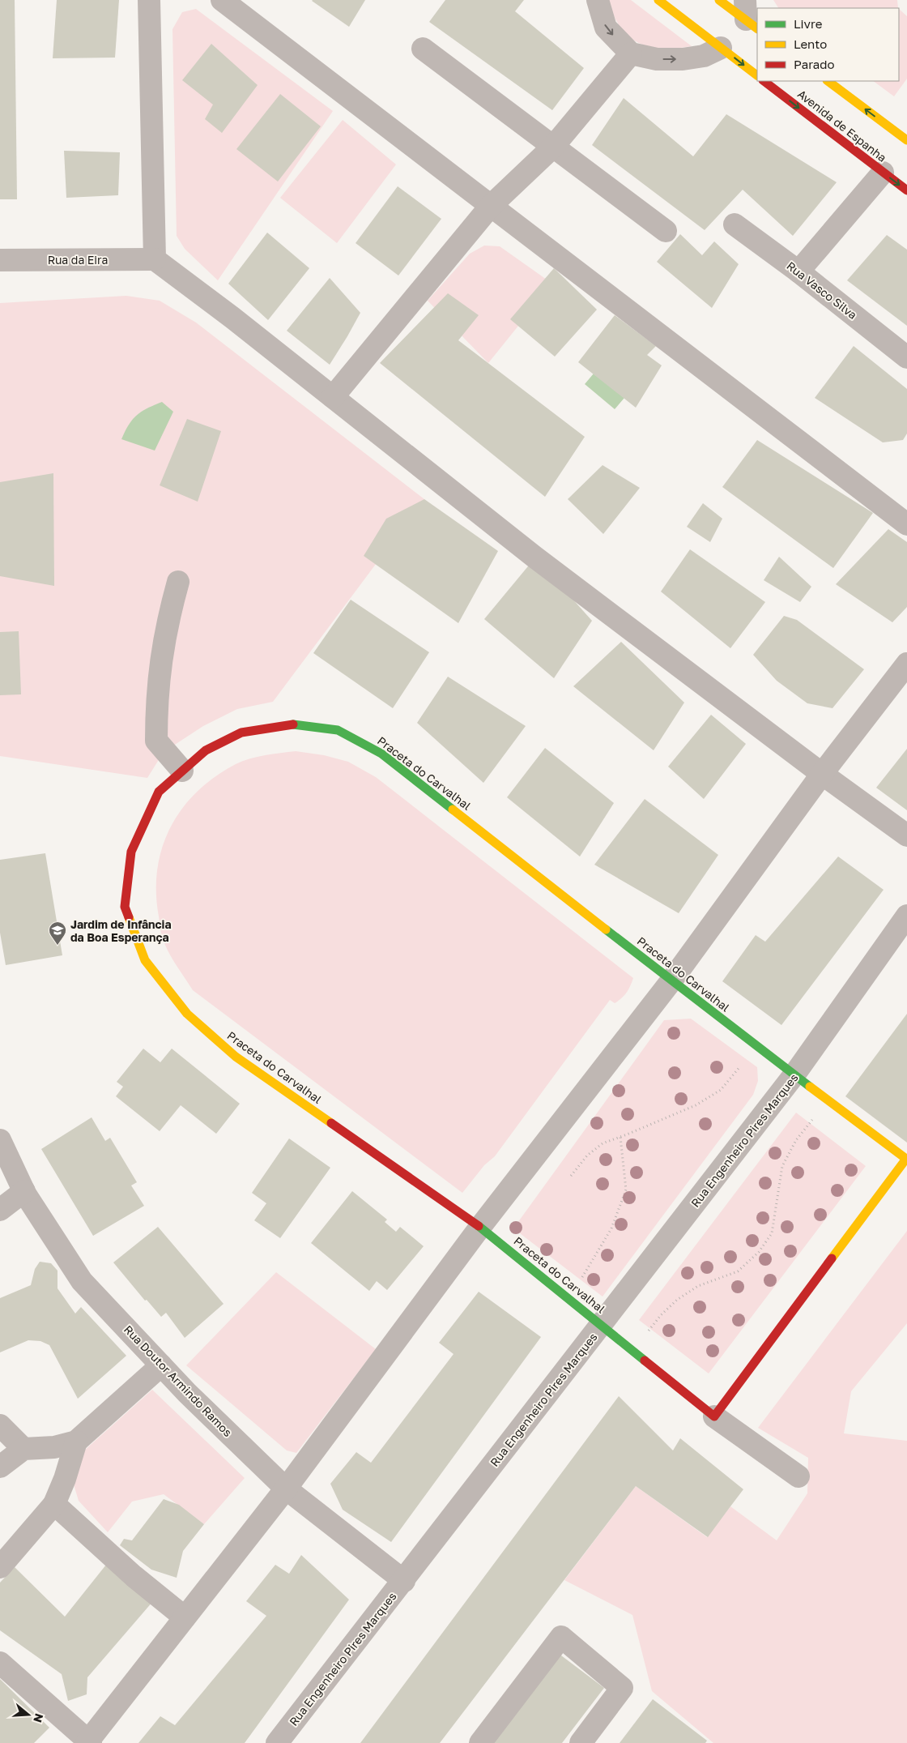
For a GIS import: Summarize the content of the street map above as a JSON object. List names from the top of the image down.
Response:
{
  "streets": {
    "street": [
      "Avenida de Espanha",
      "Rua da Eira",
      "Rua Vasco Silva",
      "Praceta do Carvalhal",
      "Rua Engenheiro Pires Marques",
      "Rua Doutor Armindo Ramos"
    ]
  },
  "crossings": [
    ["Praceta do Carvalhal", "Rua Engenheiro Pires Marques"],
    ["Rua Engenheiro Pires Marques", "Rua Doutor Armindo Ramos"]
  ],
  "places": {
    "school or university": ["Jardim de Infância da Boa Esperança"]
  },
  "legend": ["Livre", "Lento", "Parado"],
  "north": "right"
}
